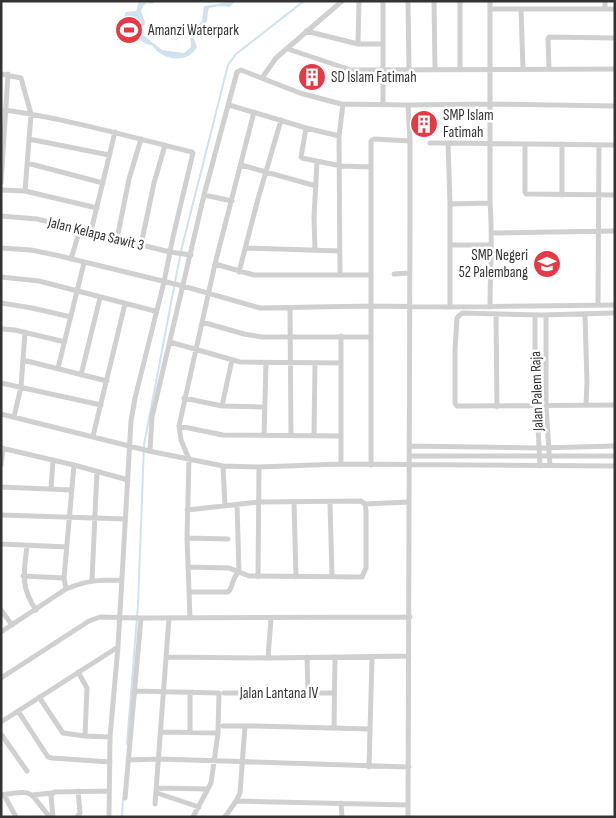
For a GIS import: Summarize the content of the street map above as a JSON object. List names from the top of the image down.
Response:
{
  "streets": {
    "street": ["Jalan Kelapa Sawit 3", "Jalan Palem Raja", "Jalan Lantana IV"]
  },
  "places": {
    "sports": ["Amanzi Waterpark"],
    "building": ["SD Islam Fatimah", "SMP Islam Fatimah"],
    "school or university": ["SMP Negeri 52 Palembang"]
  }
}
